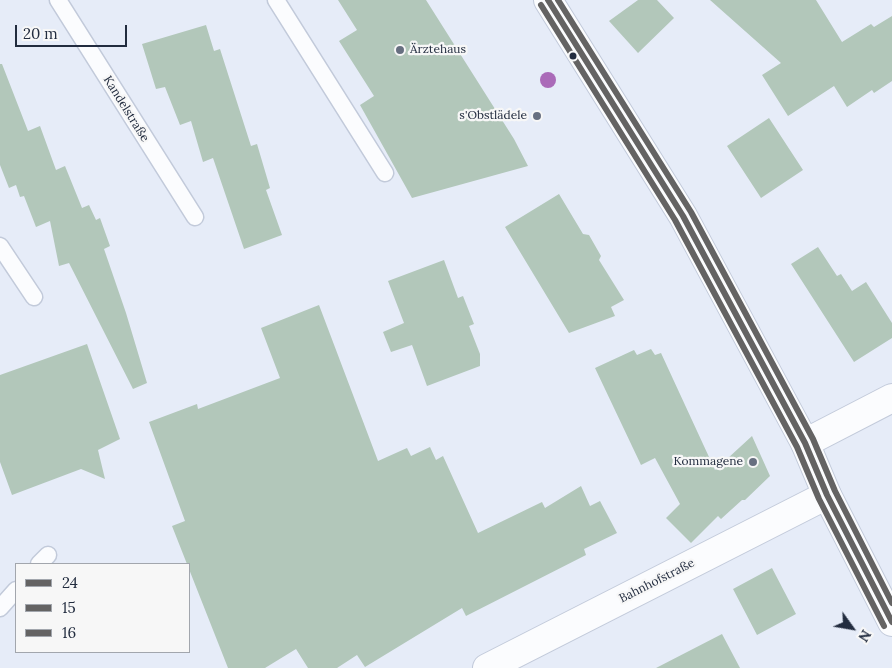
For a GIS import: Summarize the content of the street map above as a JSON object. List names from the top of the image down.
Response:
{
  "streets": {
    "street": ["Bahnhofstraße"],
    "lane": ["Kandelstraße"]
  },
  "places": ["Ärztehaus", "s'Obstlädele", "Kommagene"],
  "lines": ["transit line 24", "transit line 16", "transit line 15"],
  "legend": ["24", "15", "16"],
  "scale_bar": "20 m",
  "north": "bottom right"
}
